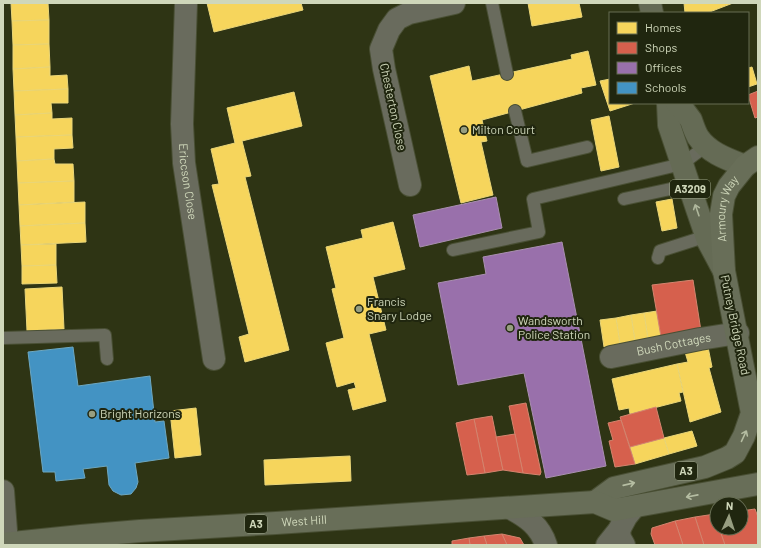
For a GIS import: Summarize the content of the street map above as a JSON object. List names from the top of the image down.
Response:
{
  "streets": {
    "highway": [
      "Armoury Way",
      "Putney Bridge Road",
      "A3",
      "West Hill"
    ],
    "main road": ["A3209"],
    "street": ["Chesterton Close", "Ericcson Close", "Bush Cottages"]
  },
  "crossings": [
    ["Armoury Way", "Putney Bridge Road"],
    ["Putney Bridge Road", "Bush Cottages"],
    ["Putney Bridge Road", "A3"],
    ["A3", "West Hill"]
  ],
  "places": [
    "Milton Court",
    "Francis Snary Lodge",
    "Wandsworth Police Station",
    "Bright Horizons"
  ],
  "legend": [
    "Homes",
    "Shops",
    "Offices",
    "Schools"
  ],
  "north": "top"
}
